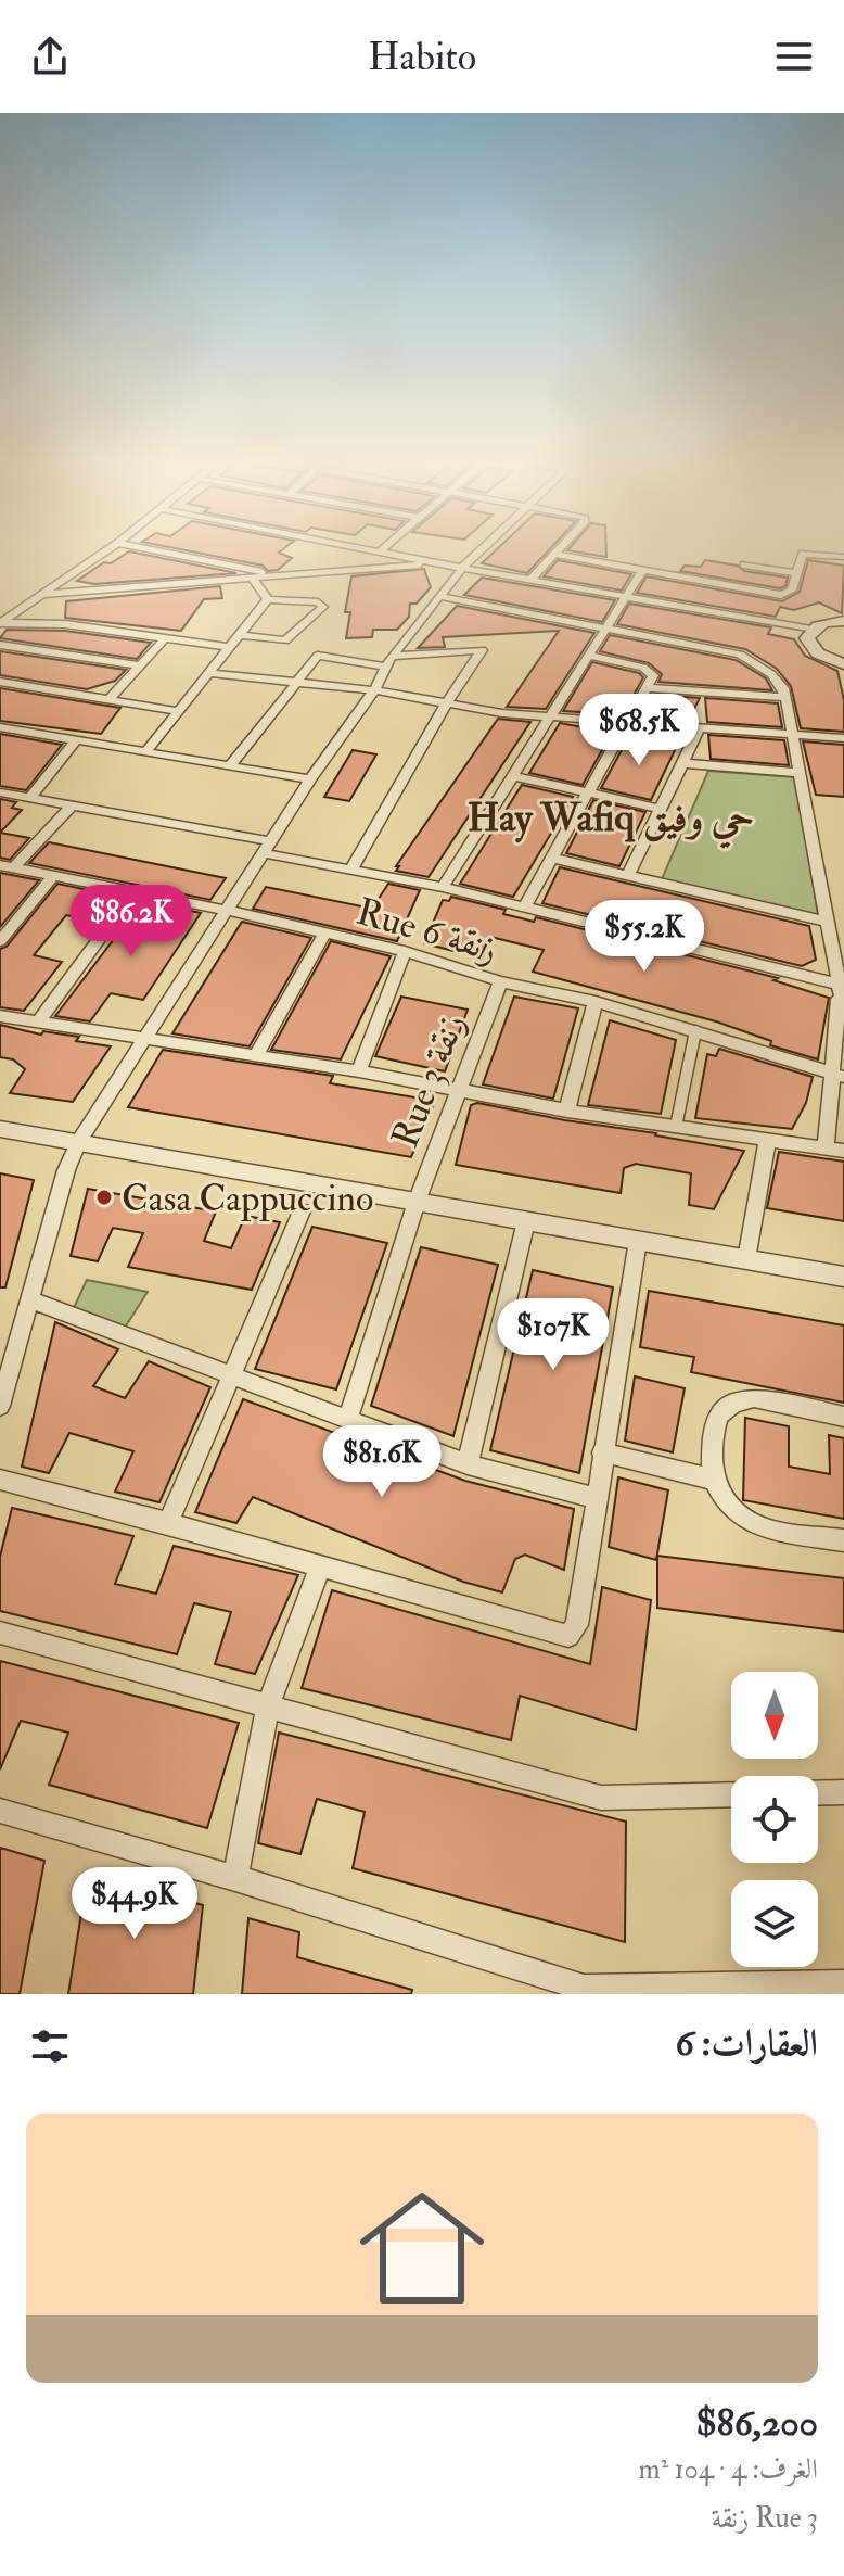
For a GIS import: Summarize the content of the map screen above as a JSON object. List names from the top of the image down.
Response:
{
  "streets": {
    "street": ["Rue 6 زنقة", "Rue 3 زنقة"]
  },
  "crossings": [
    ["Rue 6 زنقة", "Rue 3 زنقة"]
  ],
  "districts": ["Hay Wafiq حي وفيق"],
  "places": ["Casa Cappuccino"],
  "north": "bottom",
  "page": {
    "header": "Habito",
    "price": [
      "$68.5K",
      "$86.2K",
      "$55.2K",
      "$107K",
      "$81.6K",
      "$44.9K"
    ],
    "heading": "العقارات: 6",
    "list": [
      {
        "name": "$86,200",
        "note": "الغرف: 4 · 104 m² · Rue 3 زنقة"
      }
    ]
  }
}
